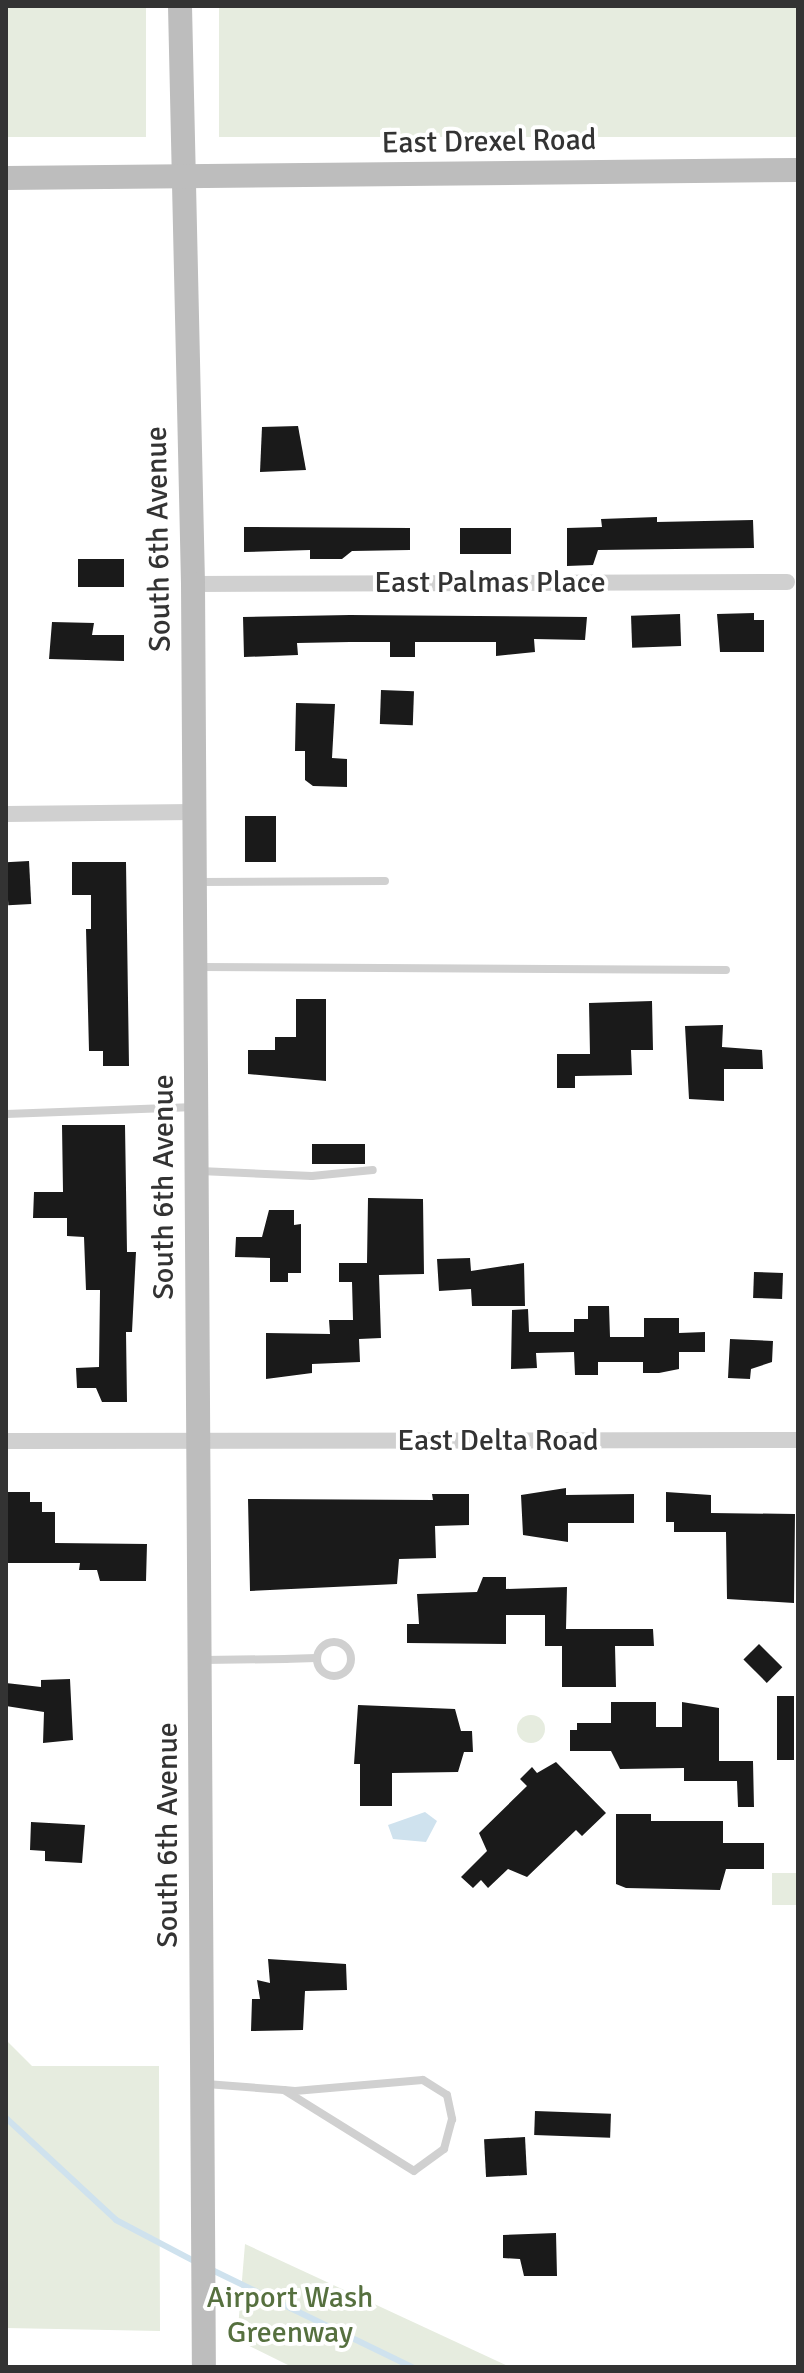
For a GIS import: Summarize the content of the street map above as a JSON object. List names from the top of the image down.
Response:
{
  "streets": {
    "street": [
      "East Drexel Road",
      "South 6th Avenue",
      "East Palmas Place",
      "East Delta Road"
    ]
  },
  "crossings": [
    ["East Drexel Road", "South 6th Avenue"],
    ["South 6th Avenue", "East Palmas Place"],
    ["South 6th Avenue", "East Delta Road"]
  ],
  "parks": ["Airport Wash Greenway"]
}
